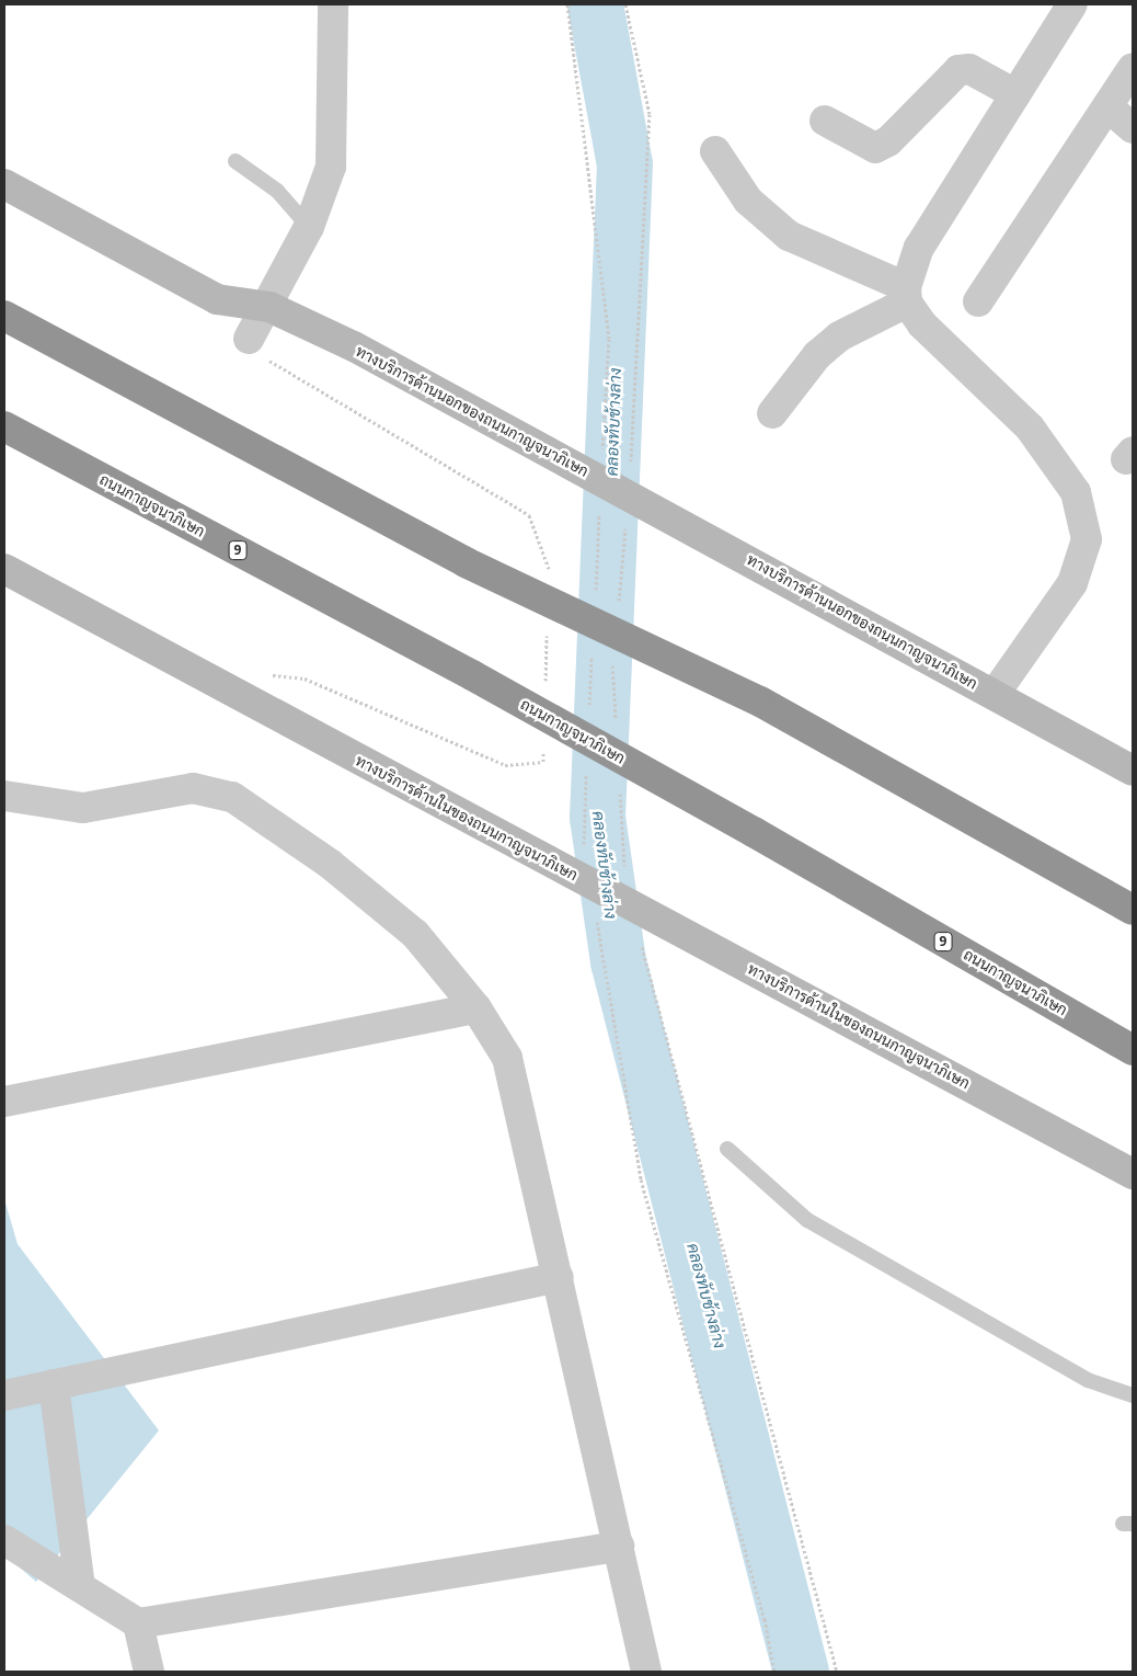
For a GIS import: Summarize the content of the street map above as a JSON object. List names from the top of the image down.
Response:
{
  "streets": {
    "highway": ["ถนนกาญจนาภิเษก", "9"],
    "main road": ["ทางบริการด้านนอกของถนนกาญจนาภิเษก", "ทางบริการด้านในของถนนกาญจนาภิเษก"]
  },
  "water": ["คลองทับช้างล่าง"]
}
